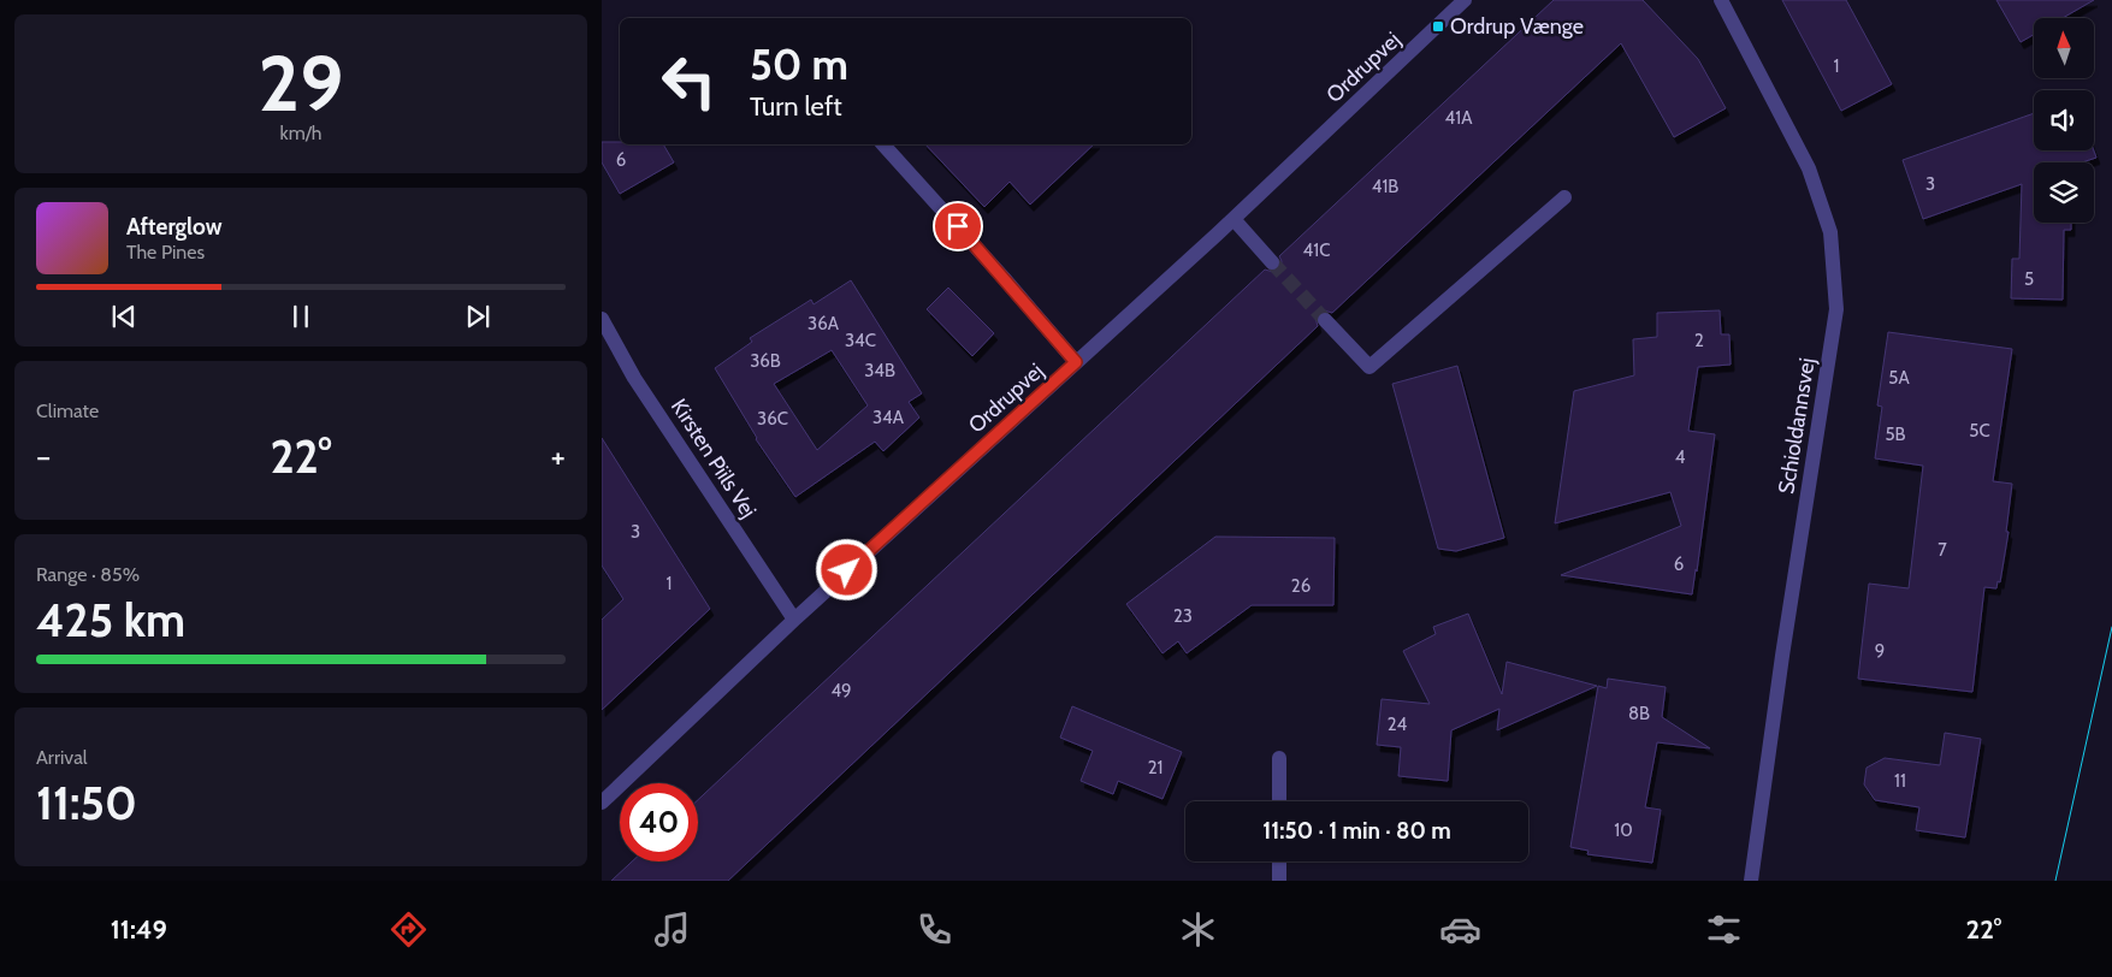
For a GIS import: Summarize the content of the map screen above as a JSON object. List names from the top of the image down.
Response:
{
  "streets": {
    "street": ["Ordrupvej", "Schioldannsvej", "Kirsten Piils Vej"]
  },
  "crossings": [
    ["Ordrupvej", "Kirsten Piils Vej"]
  ],
  "places": {
    "transit": ["Ordrup Vænge"]
  },
  "house_numbers": [
    "1",
    "41A",
    "6",
    "3",
    "41B",
    "41C",
    "5",
    "36A",
    "34C",
    "2",
    "36B",
    "34B",
    "5A",
    "34A",
    "36C",
    "5C",
    "5B",
    "4",
    "3",
    "7",
    "6",
    "1",
    "26",
    "23",
    "9",
    "49",
    "8B",
    "24",
    "21",
    "11",
    "10"
  ],
  "north": "top",
  "page": {
    "tile": [
      ["29", "km/h"],
      "Climate",
      ["Range · 85%", "425 km"],
      ["Arrival", "11:50"]
    ],
    "turn": ["50 m", "Turn left"],
    "song": ["Afterglow", "The Pines"],
    "heat": ["−", "22°", "+"],
    "limit": "40",
    "trip": "11:50 · 1 min · 80 m",
    "tabs": ["11:49", "22°"]
  }
}
